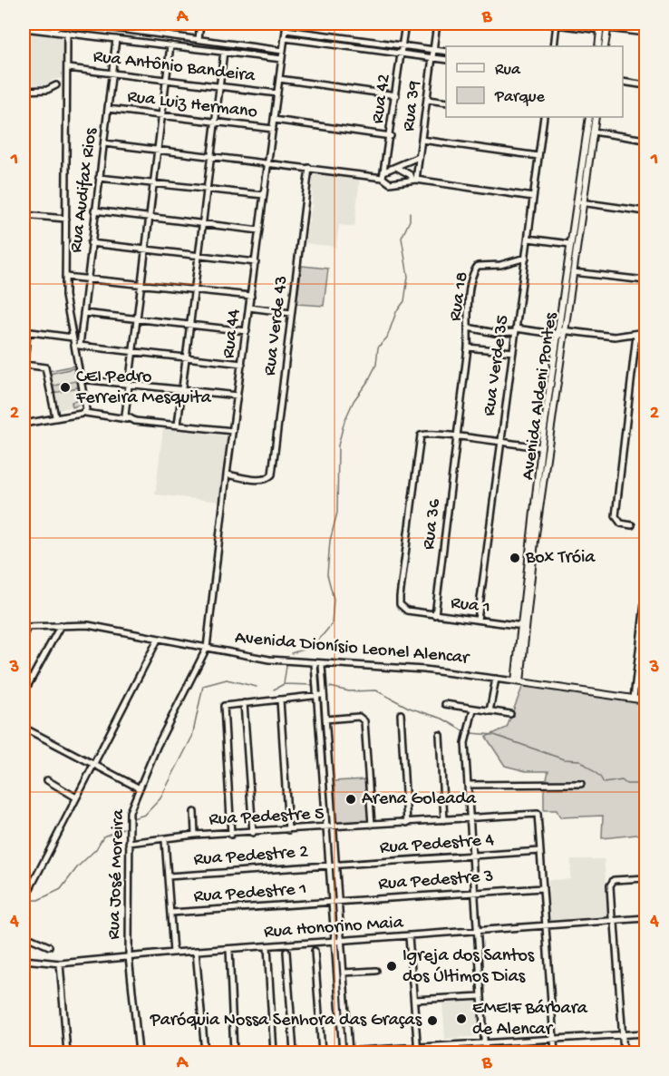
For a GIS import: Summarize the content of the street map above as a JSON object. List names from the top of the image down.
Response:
{
  "streets": {
    "main road": ["Avenida Aldeni Pontes", "Avenida Dionísio Leonel Alencar"],
    "street": [
      "Rua Antônio Bandeira",
      "Rua 42",
      "Rua Luiz Hermano",
      "Rua 39",
      "Rua Audifax Rios",
      "Rua 18",
      "Rua Verde 43",
      "Rua 44",
      "Rua Verde 35",
      "Rua 36",
      "Rua 1",
      "Rua Pedestre 5",
      "Rua Pedestre 4",
      "Rua Pedestre 2",
      "Rua José Moreira",
      "Rua Pedestre 3",
      "Rua Pedestre 1",
      "Rua Honorino Maia"
    ]
  },
  "crossings": [
    ["Rua Antônio Bandeira", "Rua Audifax Rios"],
    ["Rua Antônio Bandeira", "Rua 44"],
    ["Rua Luiz Hermano", "Rua Audifax Rios"],
    ["Rua Luiz Hermano", "Rua 44"],
    ["Rua 18", "Rua Verde 35"],
    ["Rua 18", "Rua 36"],
    ["Rua 18", "Rua 1"],
    ["Rua Verde 43", "Rua 44"],
    ["Rua 44", "Avenida Dionísio Leonel Alencar"],
    ["Rua 44", "Rua José Moreira"],
    ["Rua Verde 35", "Rua 1"],
    ["Avenida Aldeni Pontes", "Rua 1"],
    ["Avenida Aldeni Pontes", "Avenida Dionísio Leonel Alencar"],
    ["Rua 36", "Rua 1"],
    ["Avenida Dionísio Leonel Alencar", "Rua José Moreira"],
    ["Rua Pedestre 5", "Rua Pedestre 4"],
    ["Rua Pedestre 5", "Rua José Moreira"],
    ["Rua Pedestre 4", "Rua Pedestre 2"],
    ["Rua José Moreira", "Rua Honorino Maia"],
    ["Rua Pedestre 3", "Rua Pedestre 1"]
  ],
  "places": [
    "CEI Pedro Ferreira Mesquita",
    "Box Tróia",
    "Arena Goleada",
    "Igreja dos Santos dos Últimos Dias",
    "EMEIF Bárbara de Alencar",
    "Paróquia Nossa Senhora das Graças"
  ],
  "legend": ["Rua", "Parque"],
  "grid": {
    "columns": ["A", "B"],
    "rows": [
      "1",
      "2",
      "3",
      "4"
    ]
  }
}
